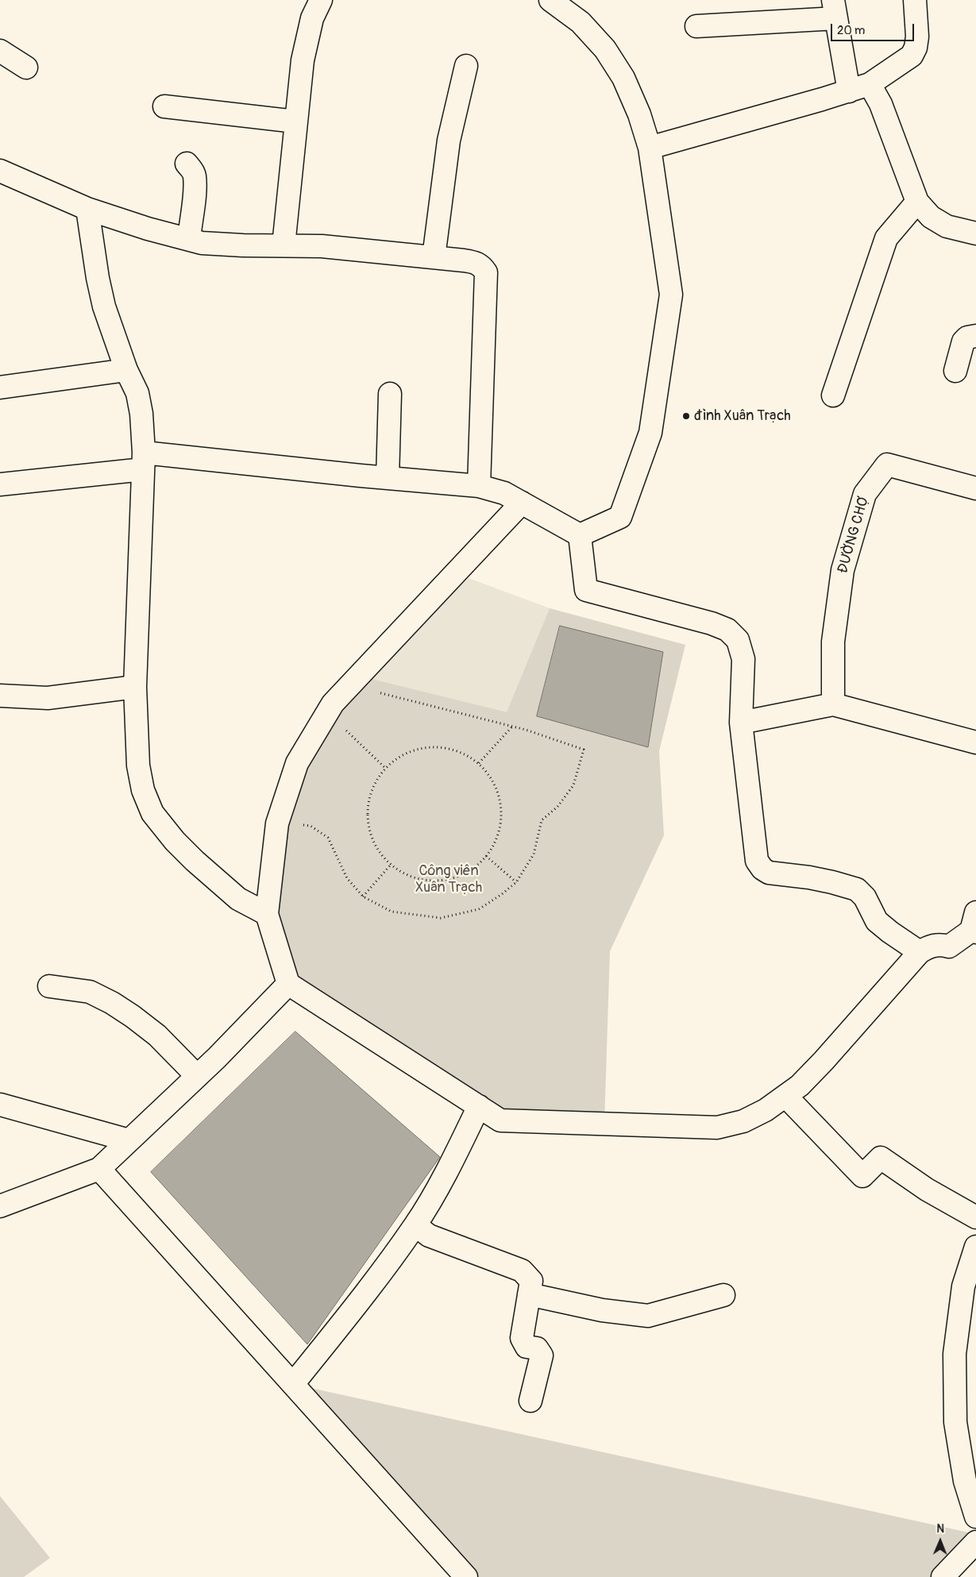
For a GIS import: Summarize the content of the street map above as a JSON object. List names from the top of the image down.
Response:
{
  "streets": {
    "street": ["ĐƯỜNG CHỢ"]
  },
  "parks": ["Công viên Xuân Trạch"],
  "places": ["đình Xuân Trạch"],
  "scale_bar": "20 m",
  "north": "top"
}
